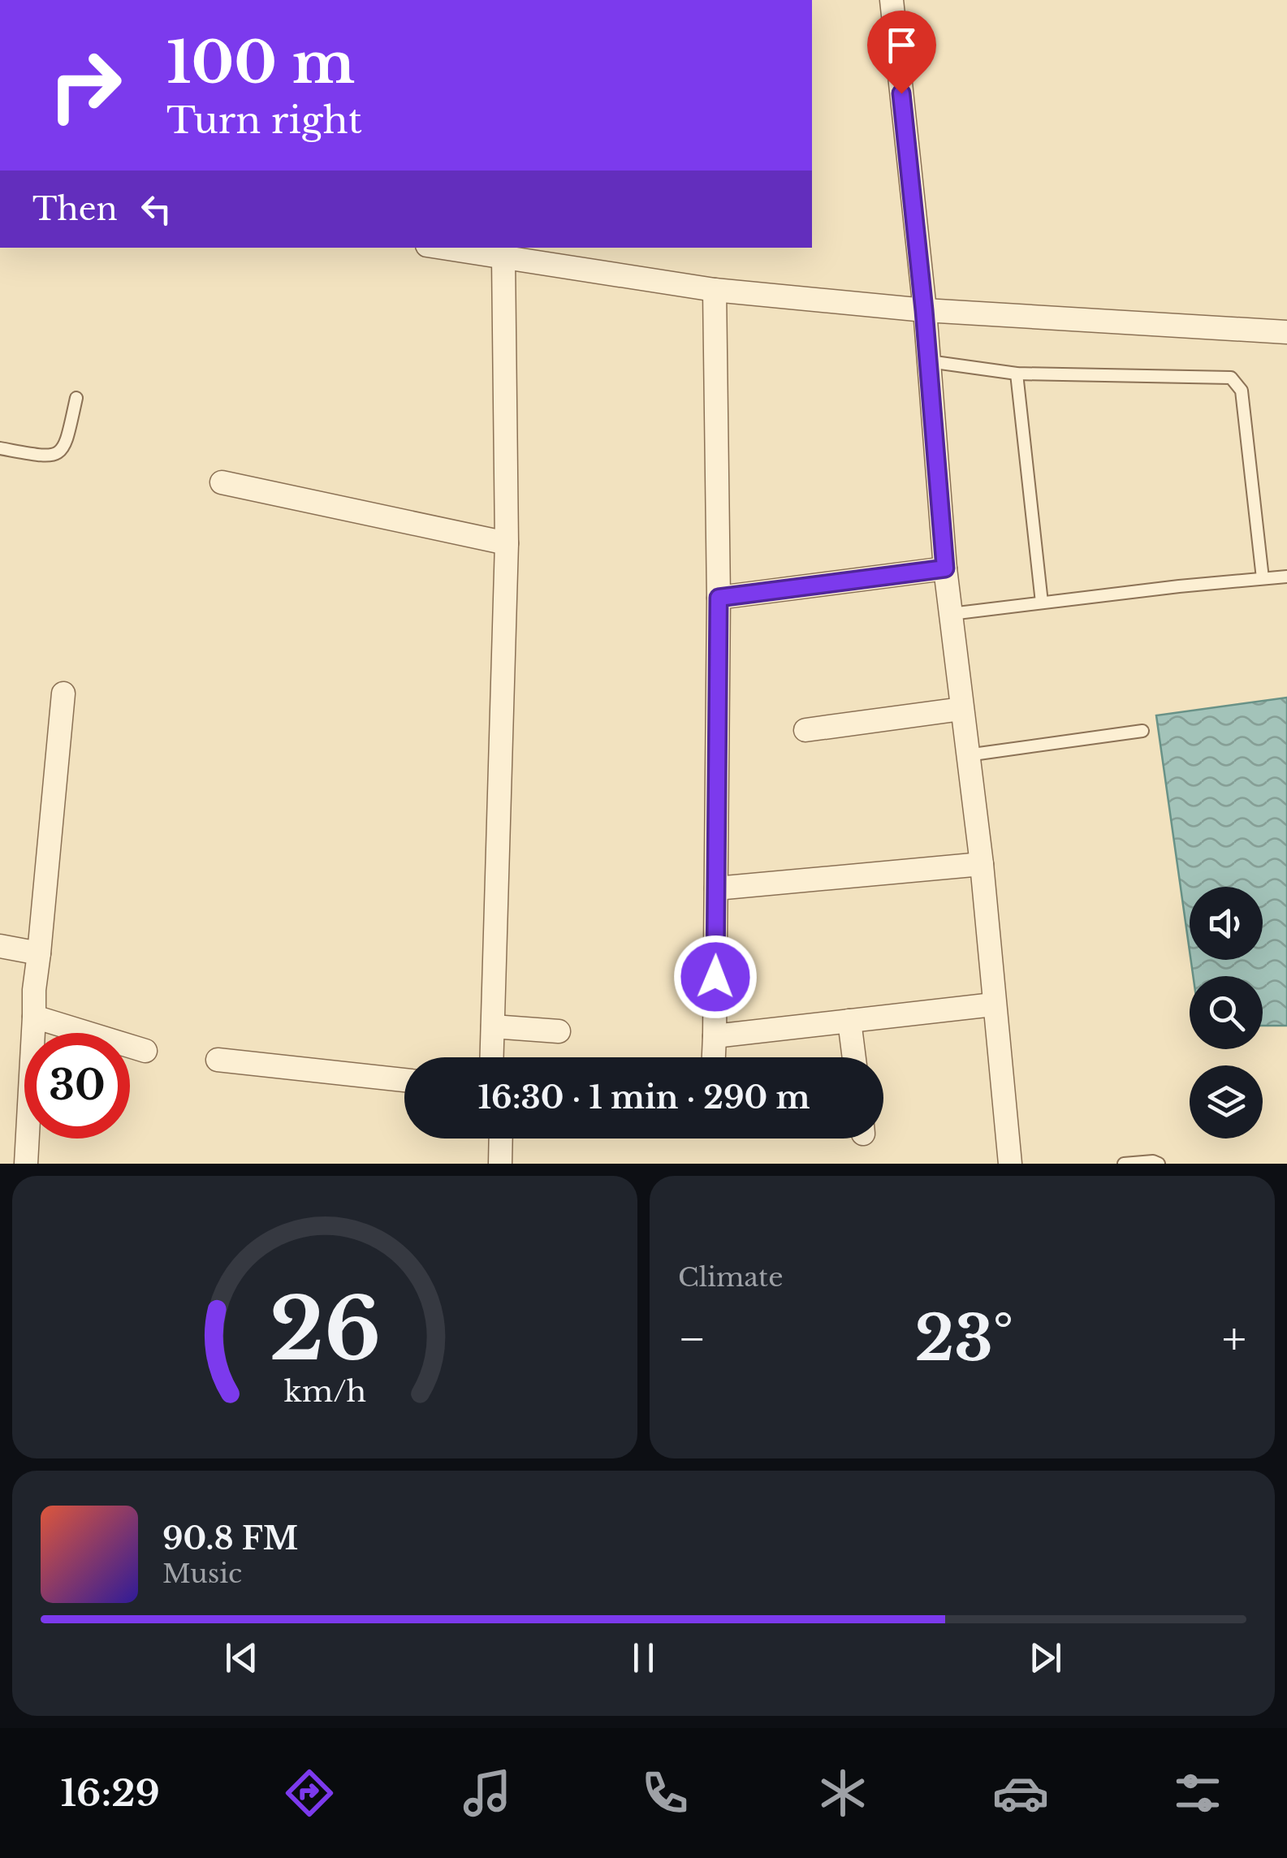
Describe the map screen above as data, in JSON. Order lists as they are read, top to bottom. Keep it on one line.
{"page":{"turn":["100 m","Turn right"],"then":"Then","limit":"30","trip":"16:30 · 1 min · 290 m","tile":"Climate","heat":["−","23°","+"],"song":["90.8 FM","Music"],"tabs":"16:29","gauge":["26","km/h"]}}
